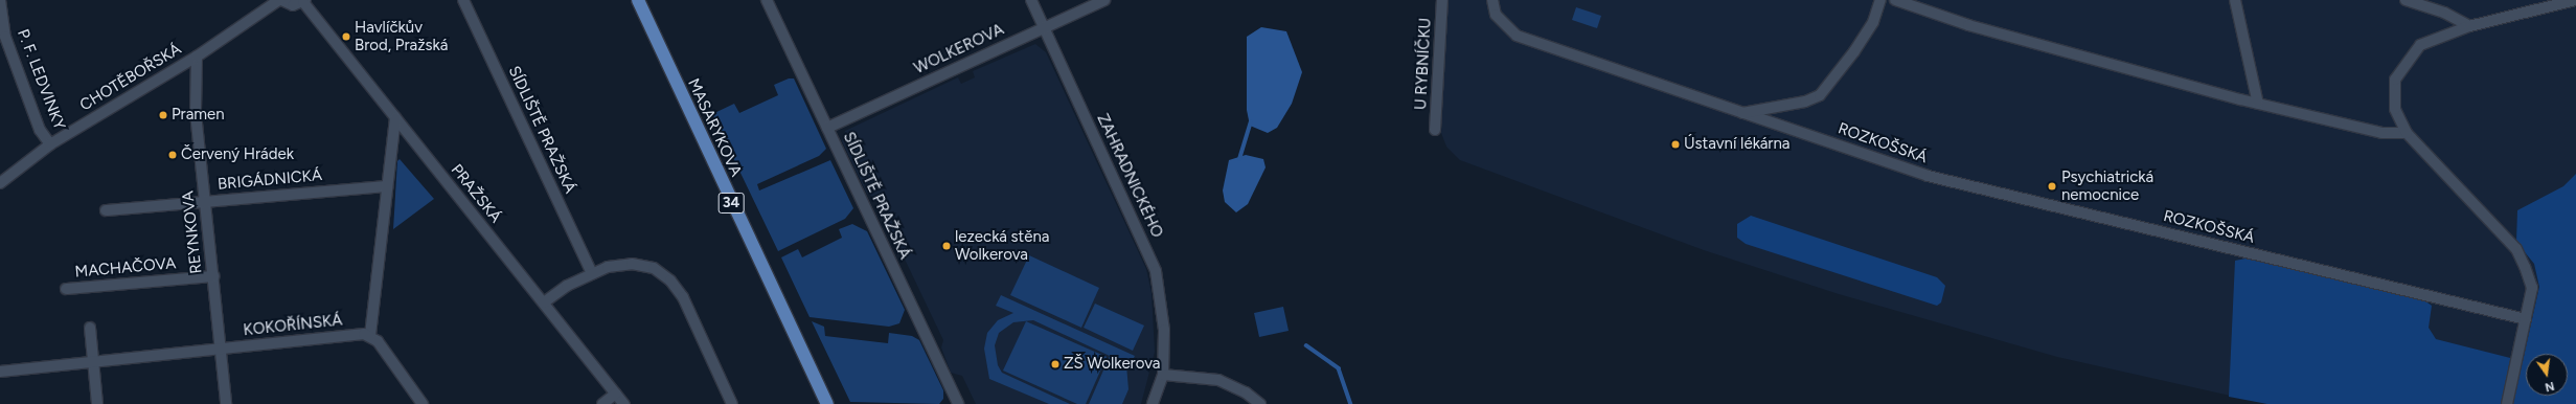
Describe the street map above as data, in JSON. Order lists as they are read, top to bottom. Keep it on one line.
{"streets":{"main road":["MASARYKOVA","34"],"street":["WOLKEROVA","U RYBNÍČKU","CHOTĚBOŘSKÁ","P. F. LEDVINKY","SÍDLIŠTĚ PRAŽSKÁ","ROZKOŠSKÁ","ZAHRADNICKÉHO","BRIGÁDNICKÁ","PRAŽSKÁ","REYNKOVA","MACHAČOVA","KOKOŘÍNSKÁ"]},"crossings":[["WOLKEROVA","SÍDLIŠTĚ PRAŽSKÁ"],["WOLKEROVA","ZAHRADNICKÉHO"],["CHOTĚBOŘSKÁ","P. F. LEDVINKY"],["CHOTĚBOŘSKÁ","REYNKOVA"],["BRIGÁDNICKÁ","REYNKOVA"],["REYNKOVA","MACHAČOVA"],["REYNKOVA","KOKOŘÍNSKÁ"]],"places":["Havlíčkův Brod, Pražská","Pramen","Ústavní lékárna","Červený Hrádek","Psychiatrická nemocnice","lezecká stěna Wolkerova","ZŠ Wolkerova"],"north":"bottom"}
